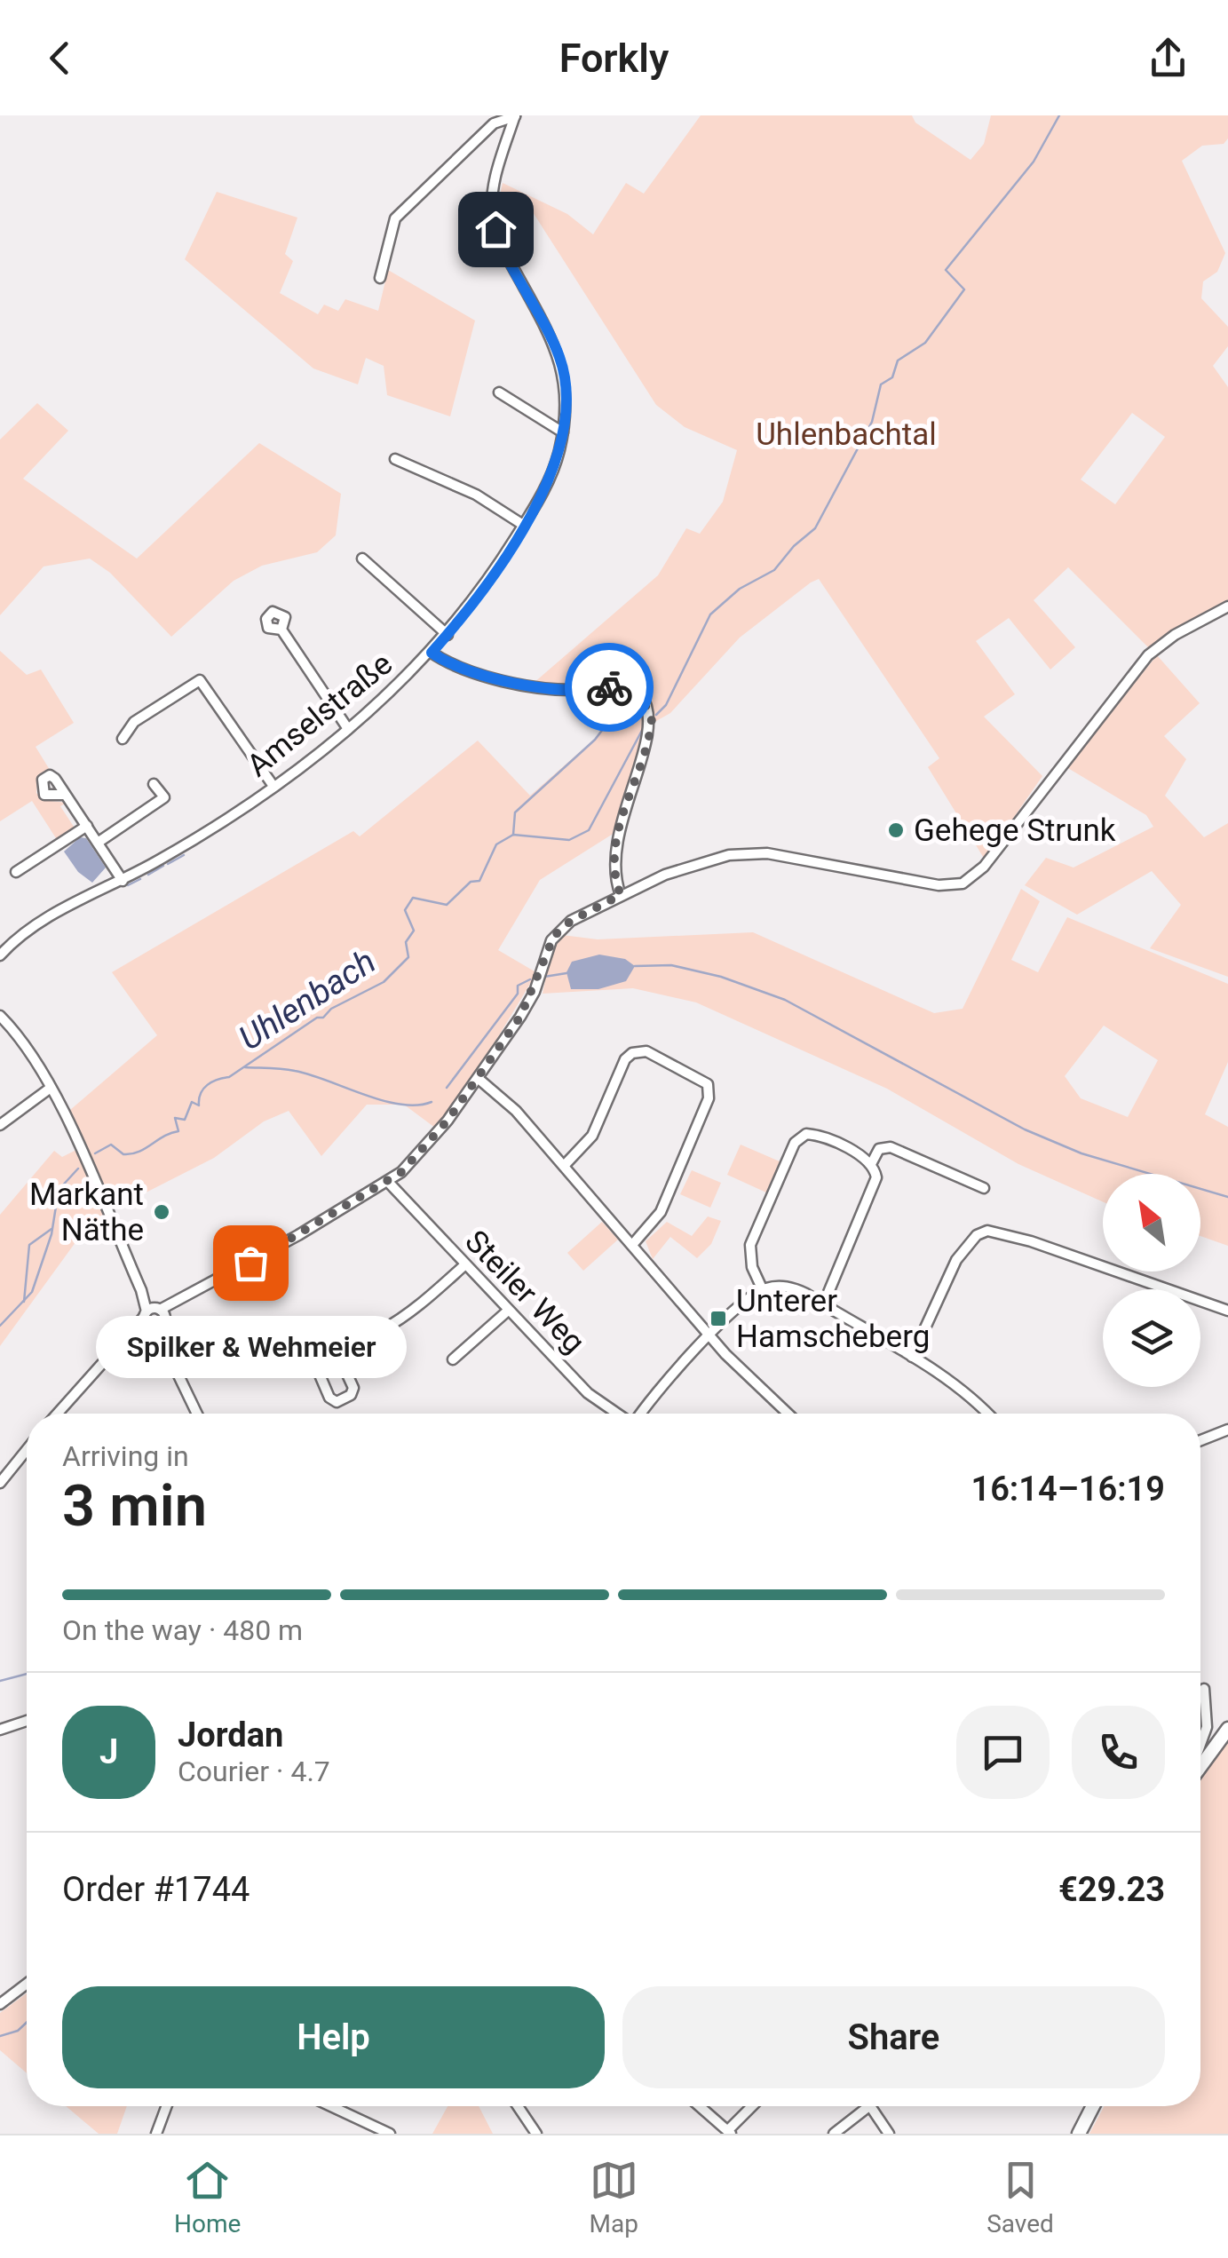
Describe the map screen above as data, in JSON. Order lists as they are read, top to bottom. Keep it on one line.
{"streets":{"street":["Amselstraße","Steiler Weg"]},"water":["Uhlenbach"],"parks":["Uhlenbachtal"],"places":{"other":["Gehege Strunk","Markant Näthe","Spilker & Wehmeier"],"transit":["Unterer Hamscheberg"]},"north":"top left","page":{"header":"Forkly","bubble":"Spilker & Wehmeier","heading":["3 min","Arriving in","16:14–16:19"],"panel":["Jordan","Courier · 4.7","Order #1744","€29.23"],"bar":"On the way · 480 m","round":"J","buttons":["Help","Share"],"tabs":["Home","Map","Saved"]}}
